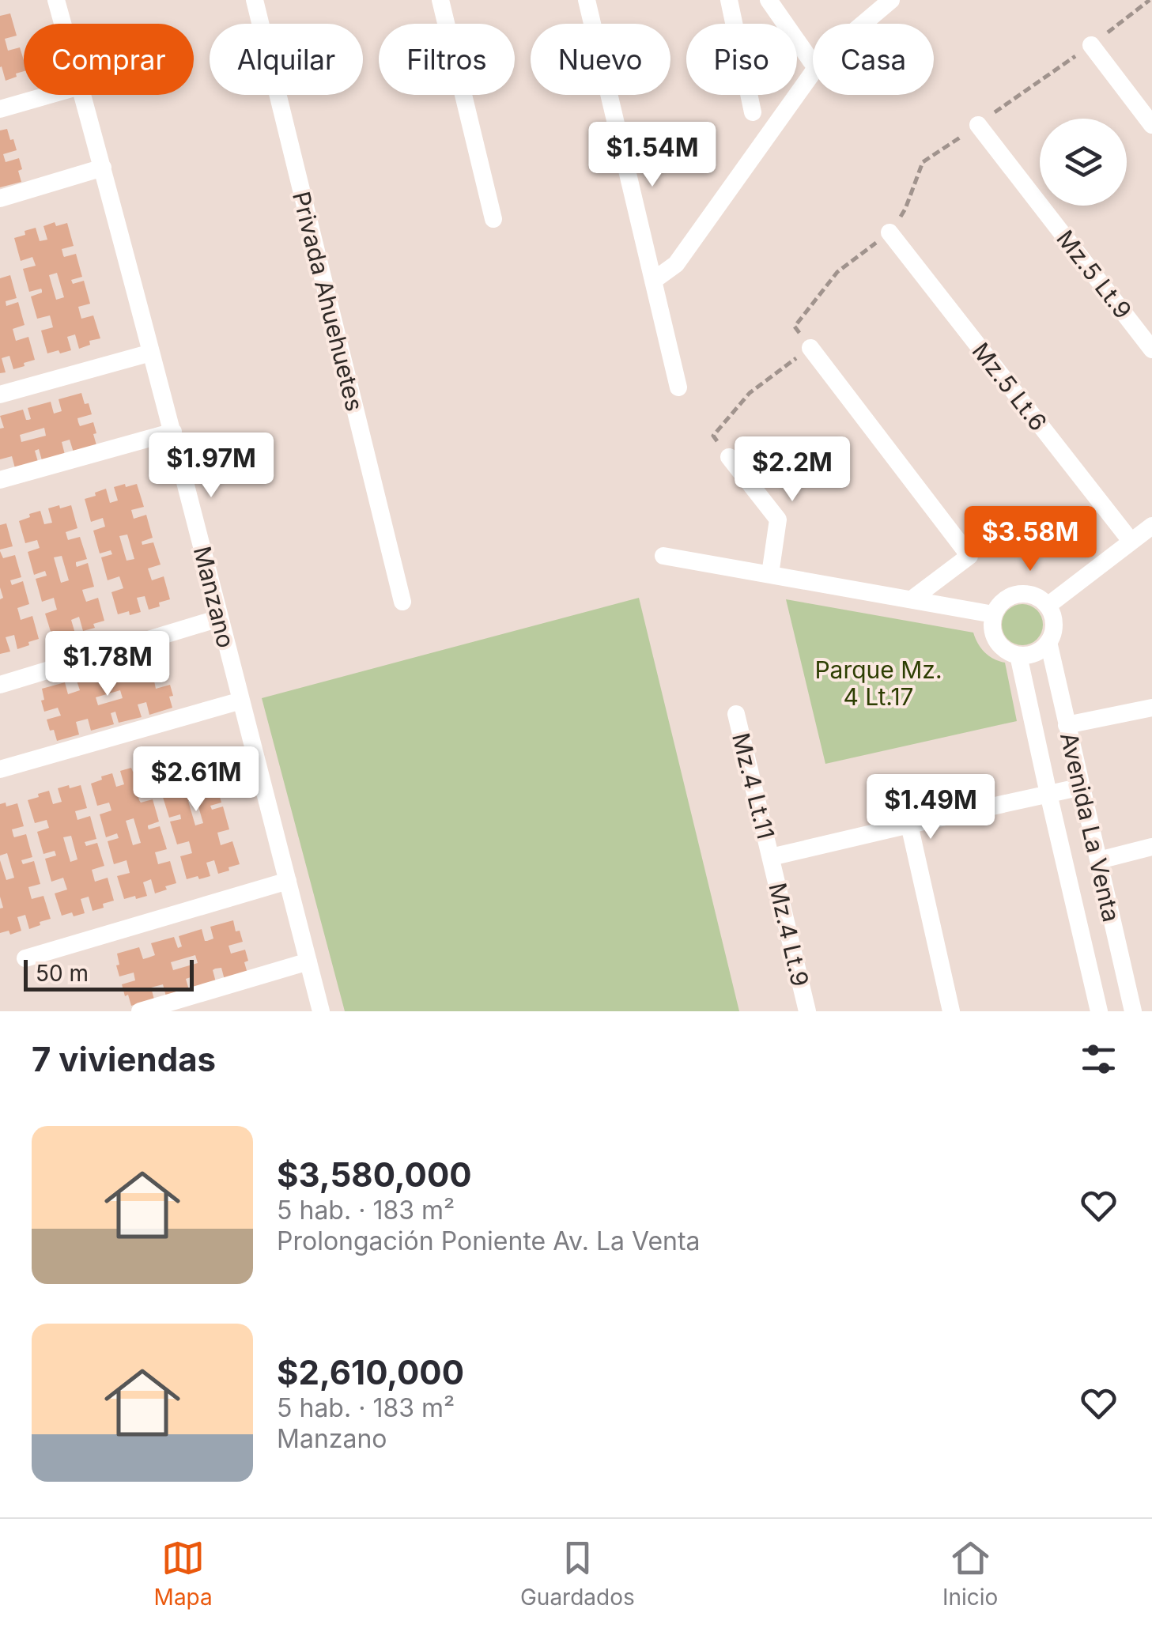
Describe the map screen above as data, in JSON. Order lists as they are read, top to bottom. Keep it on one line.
{"streets":{"street":["Mz.5 Lt.9","Privada Ahuehuetes","Mz.5 Lt.6","Manzano","Mz.4 Lt.11","Avenida La Venta","Mz.4 Lt.9"]},"crossings":[["Mz.4 Lt.11","Mz.4 Lt.9"]],"parks":["Parque Mz. 4 Lt.17"],"scale_bar":"50 m","page":{"chip":["Comprar","Alquilar","Filtros","Nuevo","Piso","Casa"],"price":["$1.54M","$1.97M","$2.2M","$3.58M","$1.78M","$2.61M","$1.49M"],"scale":"50 m","heading":"7 viviendas","list":[{"name":"$3,580,000","note":"5 hab. · 183 m² · Prolongación Poniente Av. La Venta"},{"name":"$2,610,000","note":"5 hab. · 183 m² · Manzano"}],"tabs":["Mapa","Guardados","Inicio"]}}
